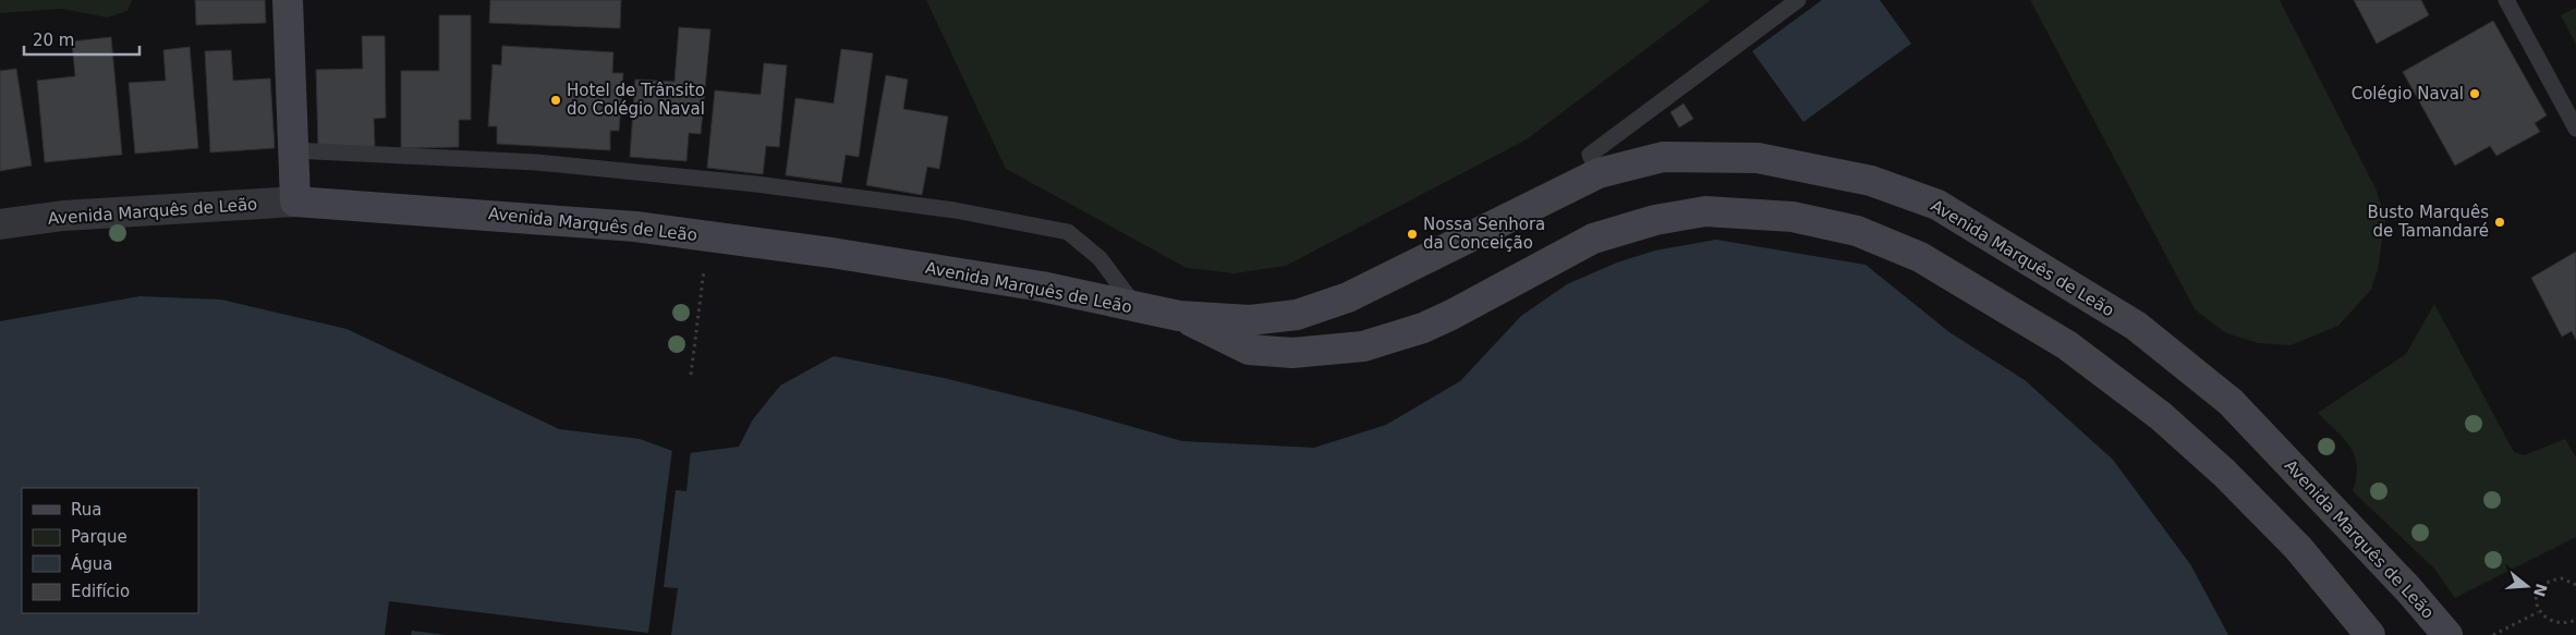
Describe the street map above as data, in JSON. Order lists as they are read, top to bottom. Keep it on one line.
{"streets":{"main road":["Avenida Marquês de Leão"]},"places":["Colégio Naval","Hotel de Trânsito do Colégio Naval","Busto Marquês de Tamandaré","Nossa Senhora da Conceição"],"legend":["Rua","Parque","Água","Edifício"],"scale_bar":"20 m","north":"right"}
